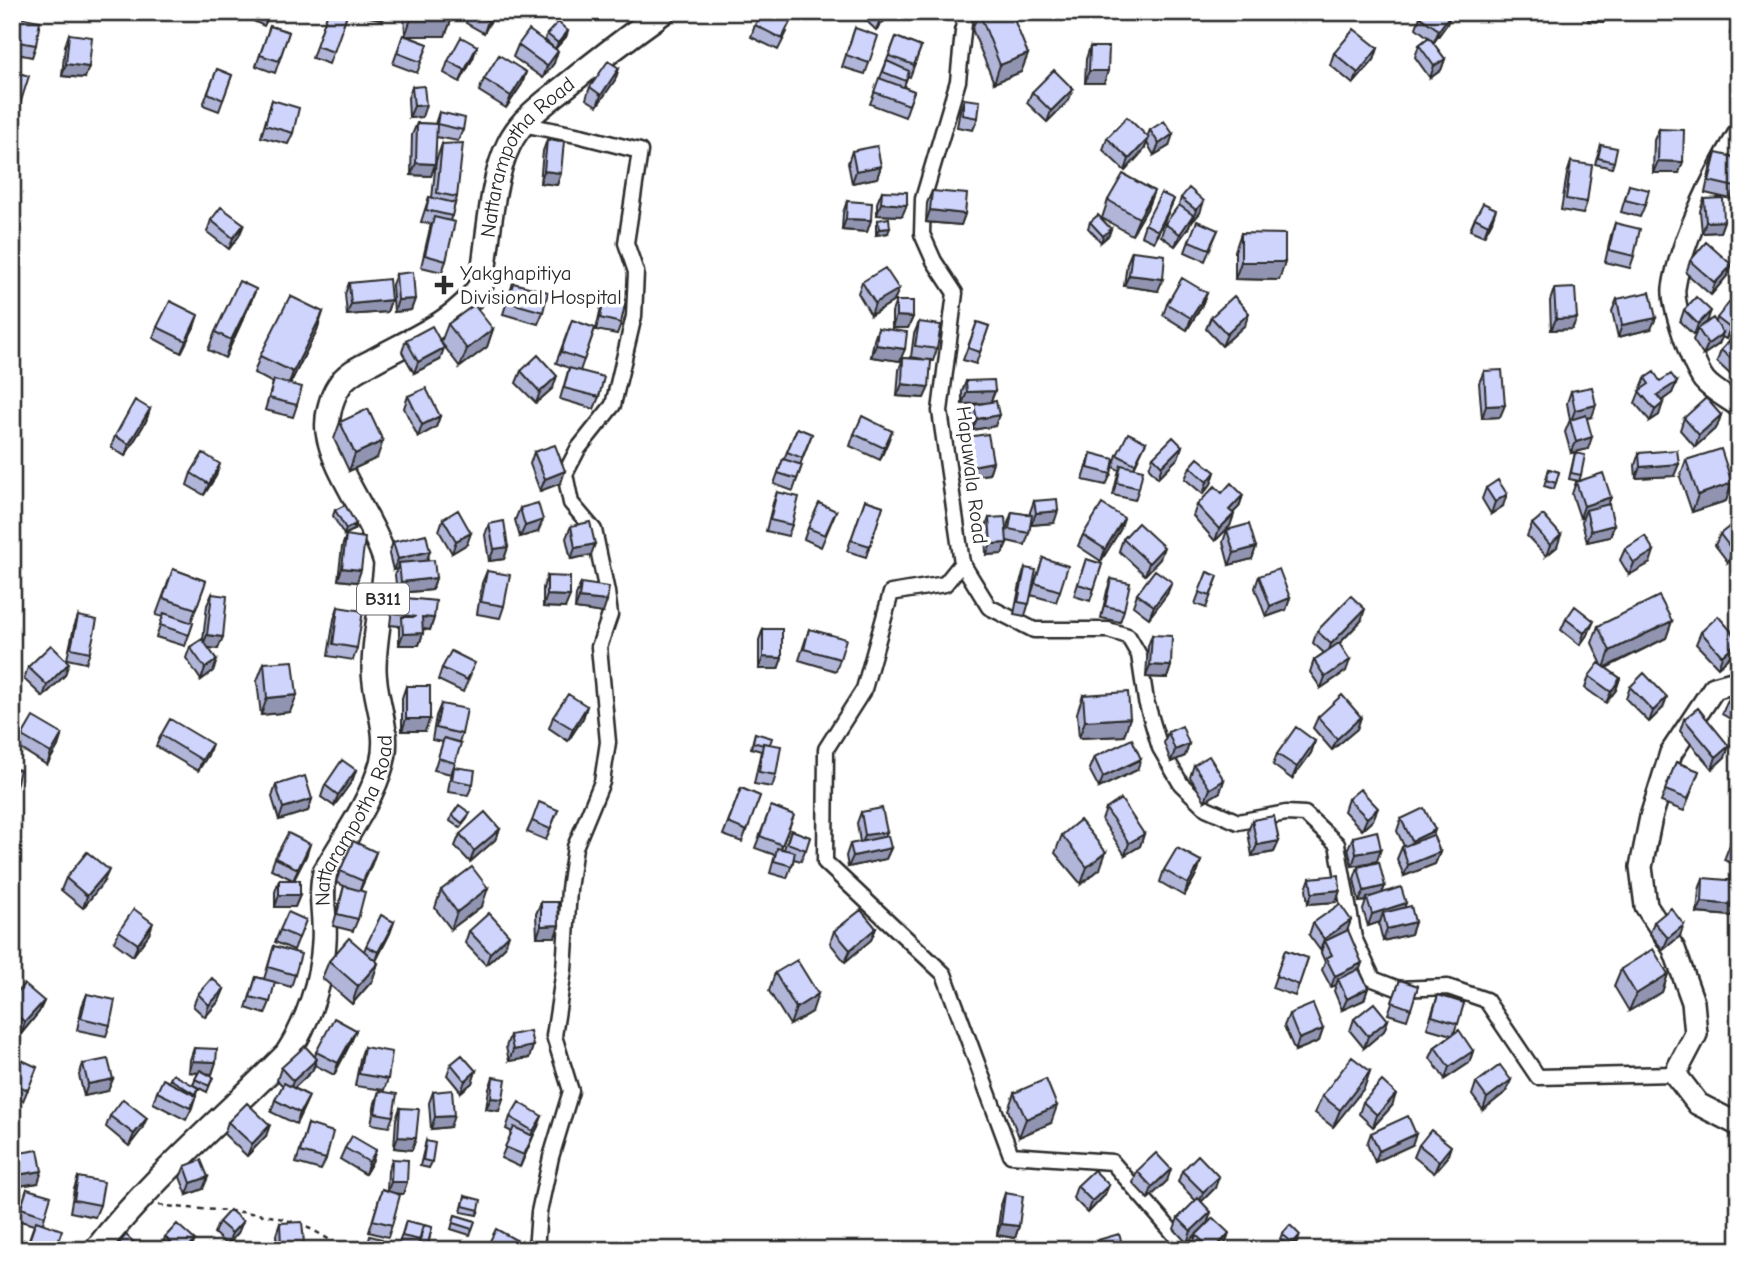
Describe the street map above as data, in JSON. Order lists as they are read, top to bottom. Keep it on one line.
{"streets":{"main road":["Nattarampotha Road","B311"],"street":["Hapuwala Road"]},"places":{"health":["Yakghapitiya Divisional Hospital"]}}
